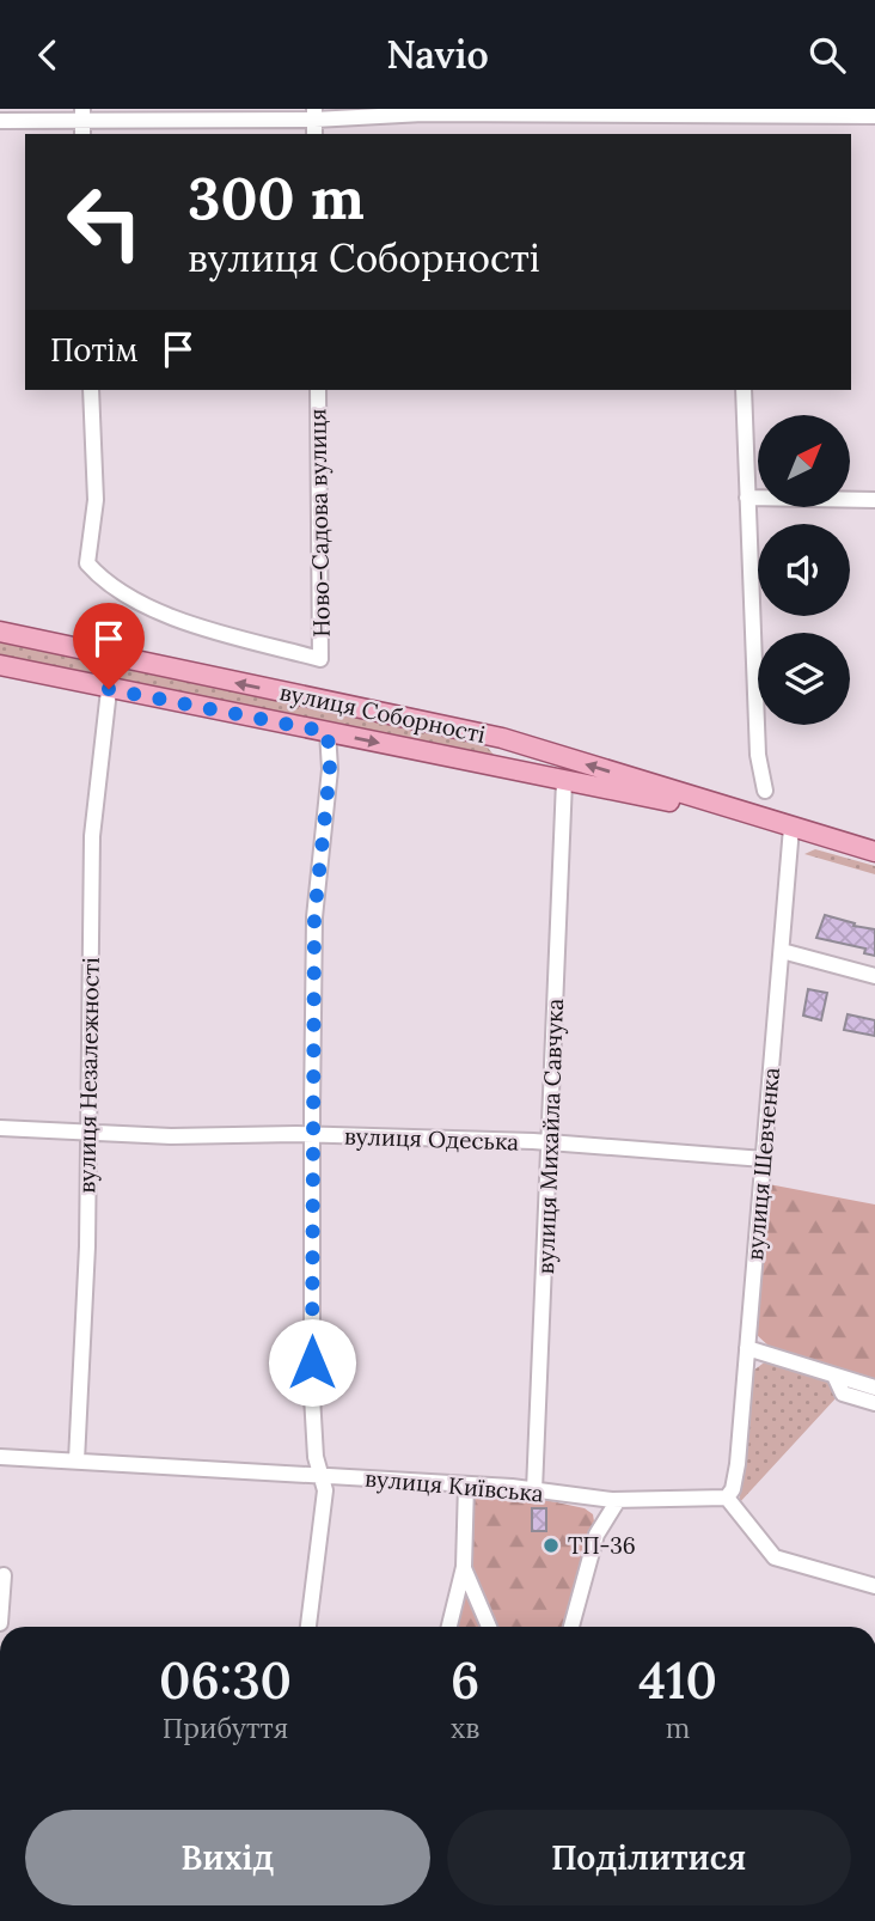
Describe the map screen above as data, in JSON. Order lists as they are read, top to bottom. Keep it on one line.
{"streets":{"main road":["вулиця Соборності"],"street":["Ново-Садова вулиця","вулиця Незалежності","вулиця Михайла Савчука","вулиця Одеська","вулиця Шевченка","вулиця Київська"]},"crossings":[["вулиця Соборності","вулиця Незалежності"],["вулиця Соборності","вулиця Михайла Савчука"],["вулиця Соборності","вулиця Шевченка"],["вулиця Незалежності","вулиця Одеська"],["вулиця Незалежності","вулиця Київська"],["вулиця Михайла Савчука","вулиця Одеська"],["вулиця Михайла Савчука","вулиця Київська"],["вулиця Одеська","вулиця Шевченка"],["вулиця Шевченка","вулиця Київська"]],"places":["ТП-36"],"north":"top right","page":{"header":"Navio","turn":["300 m","вулиця Соборності"],"then":"Потім","eta":["06:30","Прибуття","6","хв","410","m"],"buttons":["Вихід","Поділитися"]}}
